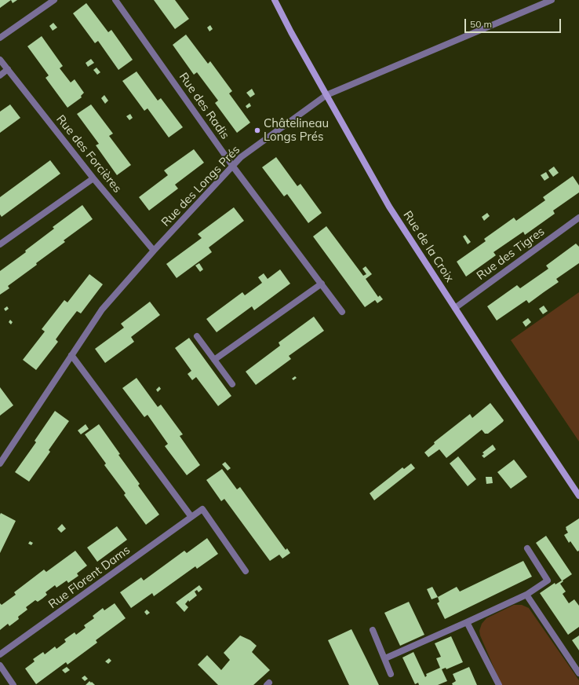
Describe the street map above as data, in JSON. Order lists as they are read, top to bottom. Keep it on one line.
{"streets":{"street":["Rue des Radis","Rue des Forcières","Rue des Longs Prés","Rue de la Croix","Rue des Tigres","Rue Florent Dams"]},"crossings":[["Rue des Radis","Rue des Longs Prés"],["Rue des Forcières","Rue des Longs Prés"],["Rue des Longs Prés","Rue de la Croix"],["Rue de la Croix","Rue des Tigres"]],"places":["Châtelineau Longs Prés"],"scale_bar":"50 m"}
